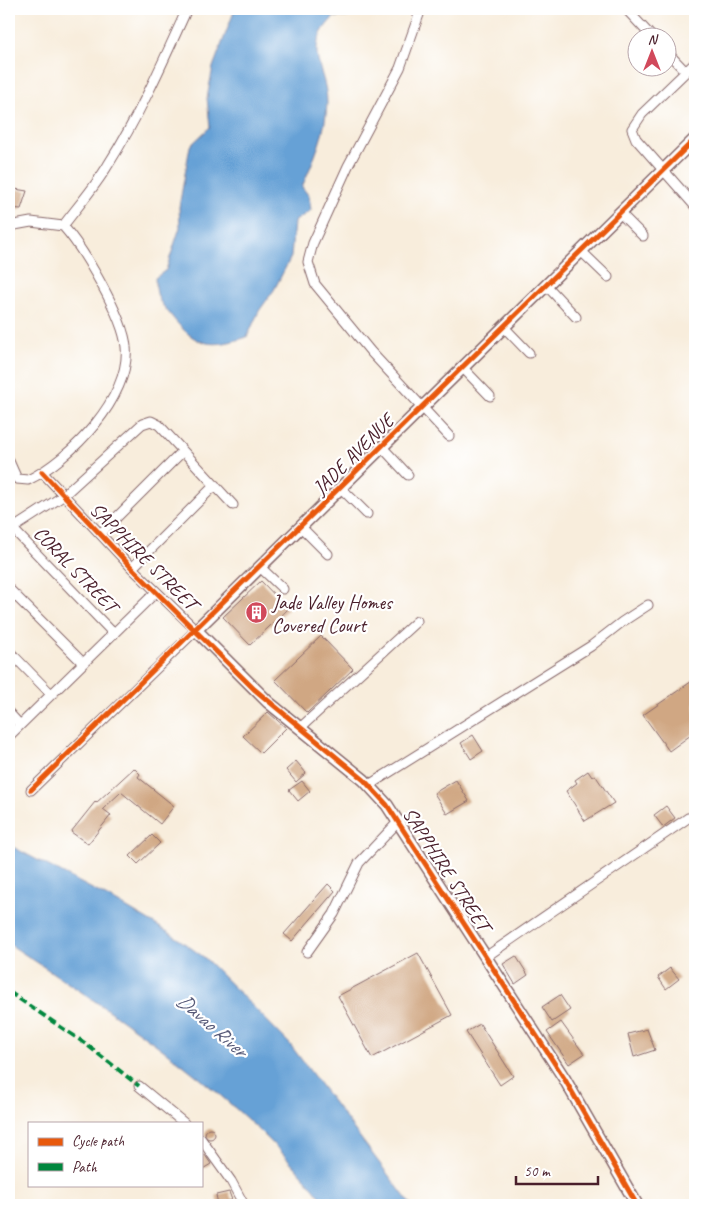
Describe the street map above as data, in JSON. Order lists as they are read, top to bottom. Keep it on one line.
{"streets":{"street":["JADE AVENUE","SAPPHIRE STREET","CORAL STREET"]},"crossings":[["JADE AVENUE","SAPPHIRE STREET"]],"water":["Davao River"],"places":{"building":["Jade Valley Homes Covered Court"]},"legend":["Cycle path","Path"],"scale_bar":"50 m","north":"top"}
